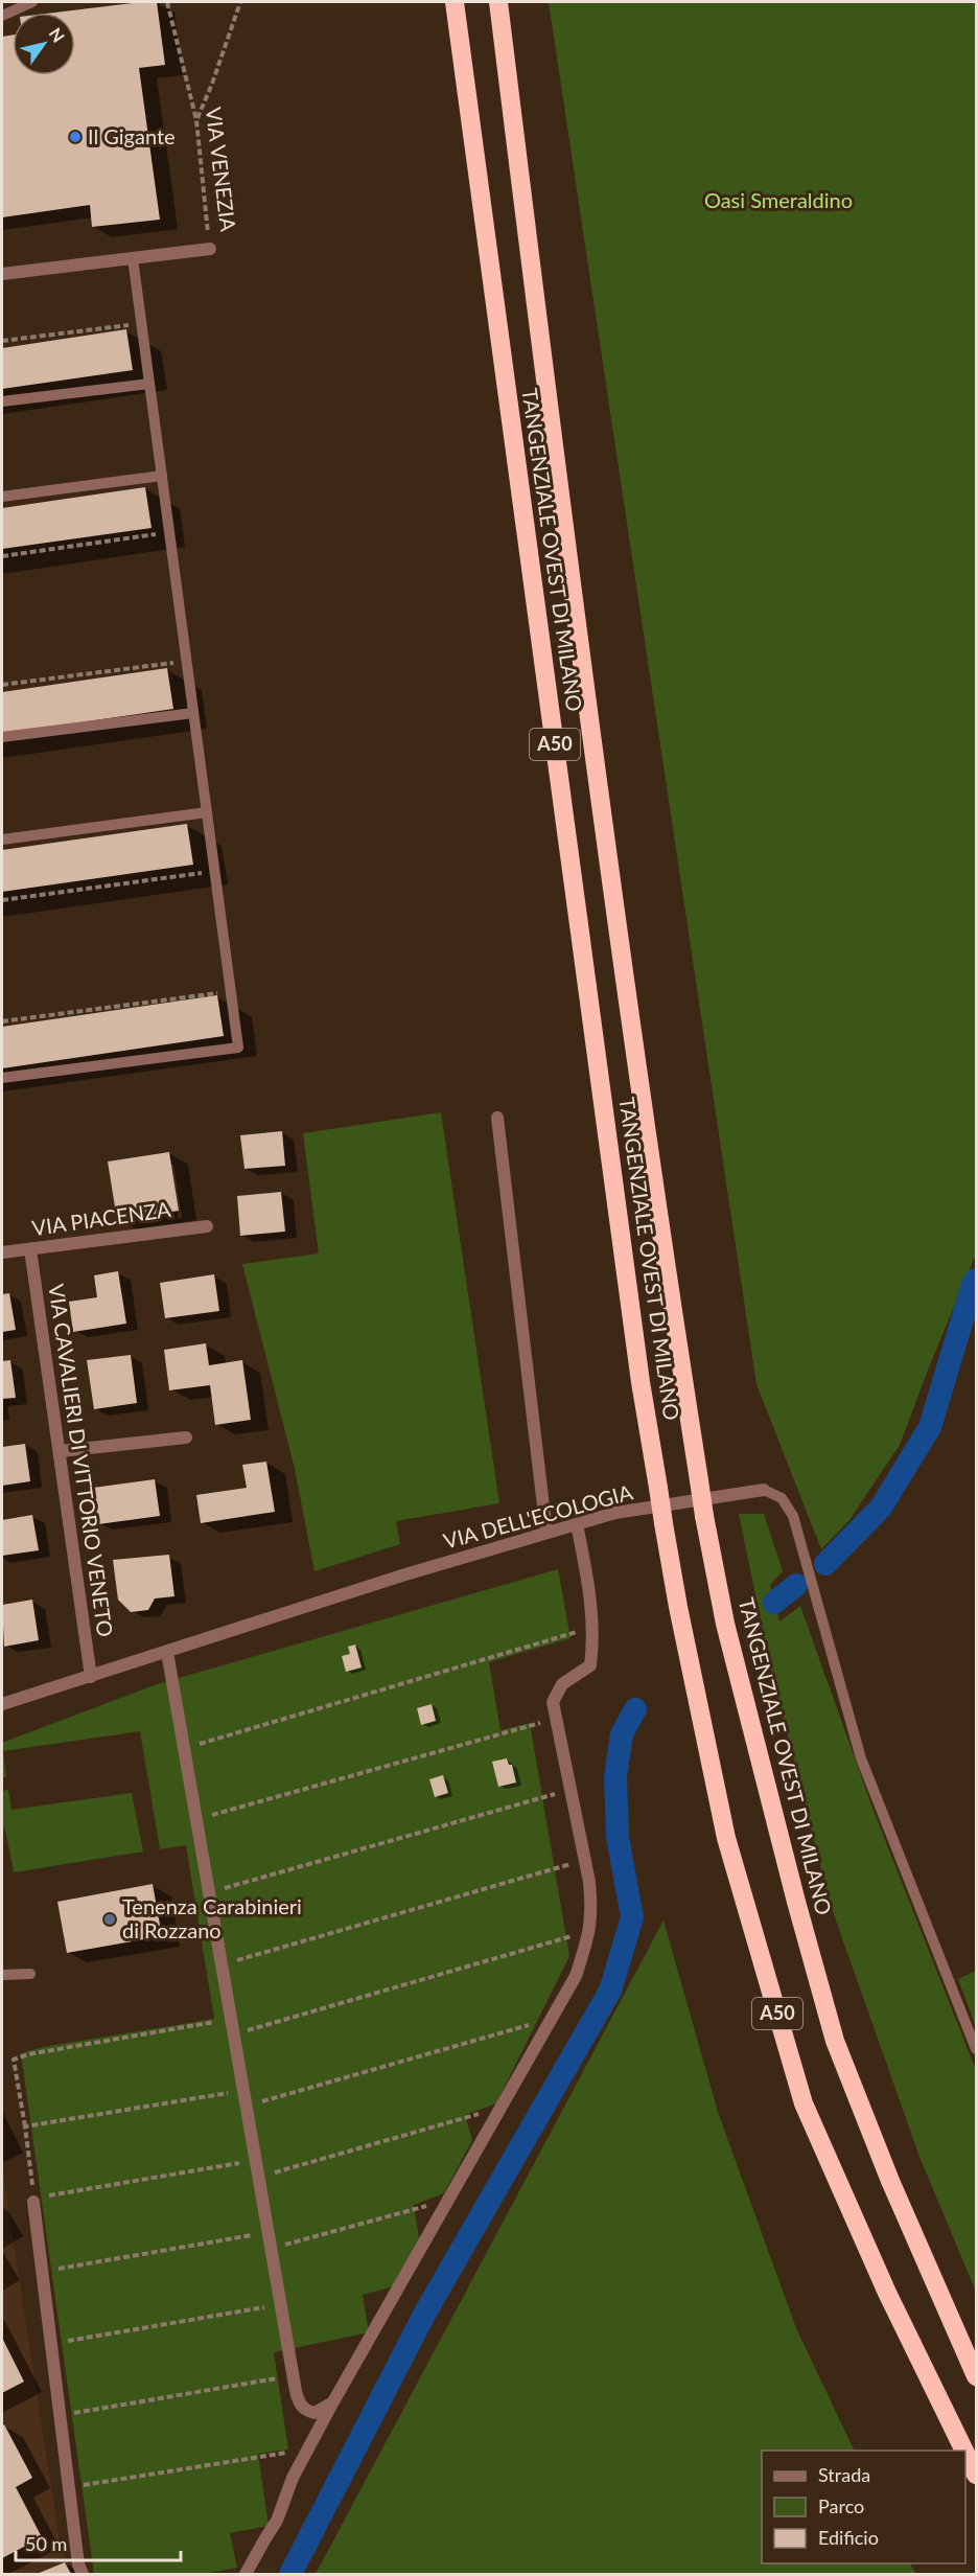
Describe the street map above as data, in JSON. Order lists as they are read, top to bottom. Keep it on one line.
{"streets":{"highway":["TANGENZIALE OVEST DI MILANO","A50"],"street":["VIA VENEZIA","VIA PIACENZA","VIA CAVALIERI DI VITTORIO VENETO","VIA DELL'ECOLOGIA"]},"crossings":[["VIA PIACENZA","VIA CAVALIERI DI VITTORIO VENETO"],["VIA CAVALIERI DI VITTORIO VENETO","VIA DELL'ECOLOGIA"]],"parks":["Oasi Smeraldino"],"places":["Il Gigante","Tenenza Carabinieri di Rozzano"],"legend":["Strada","Parco","Edificio"],"scale_bar":"50 m","north":"top right"}
